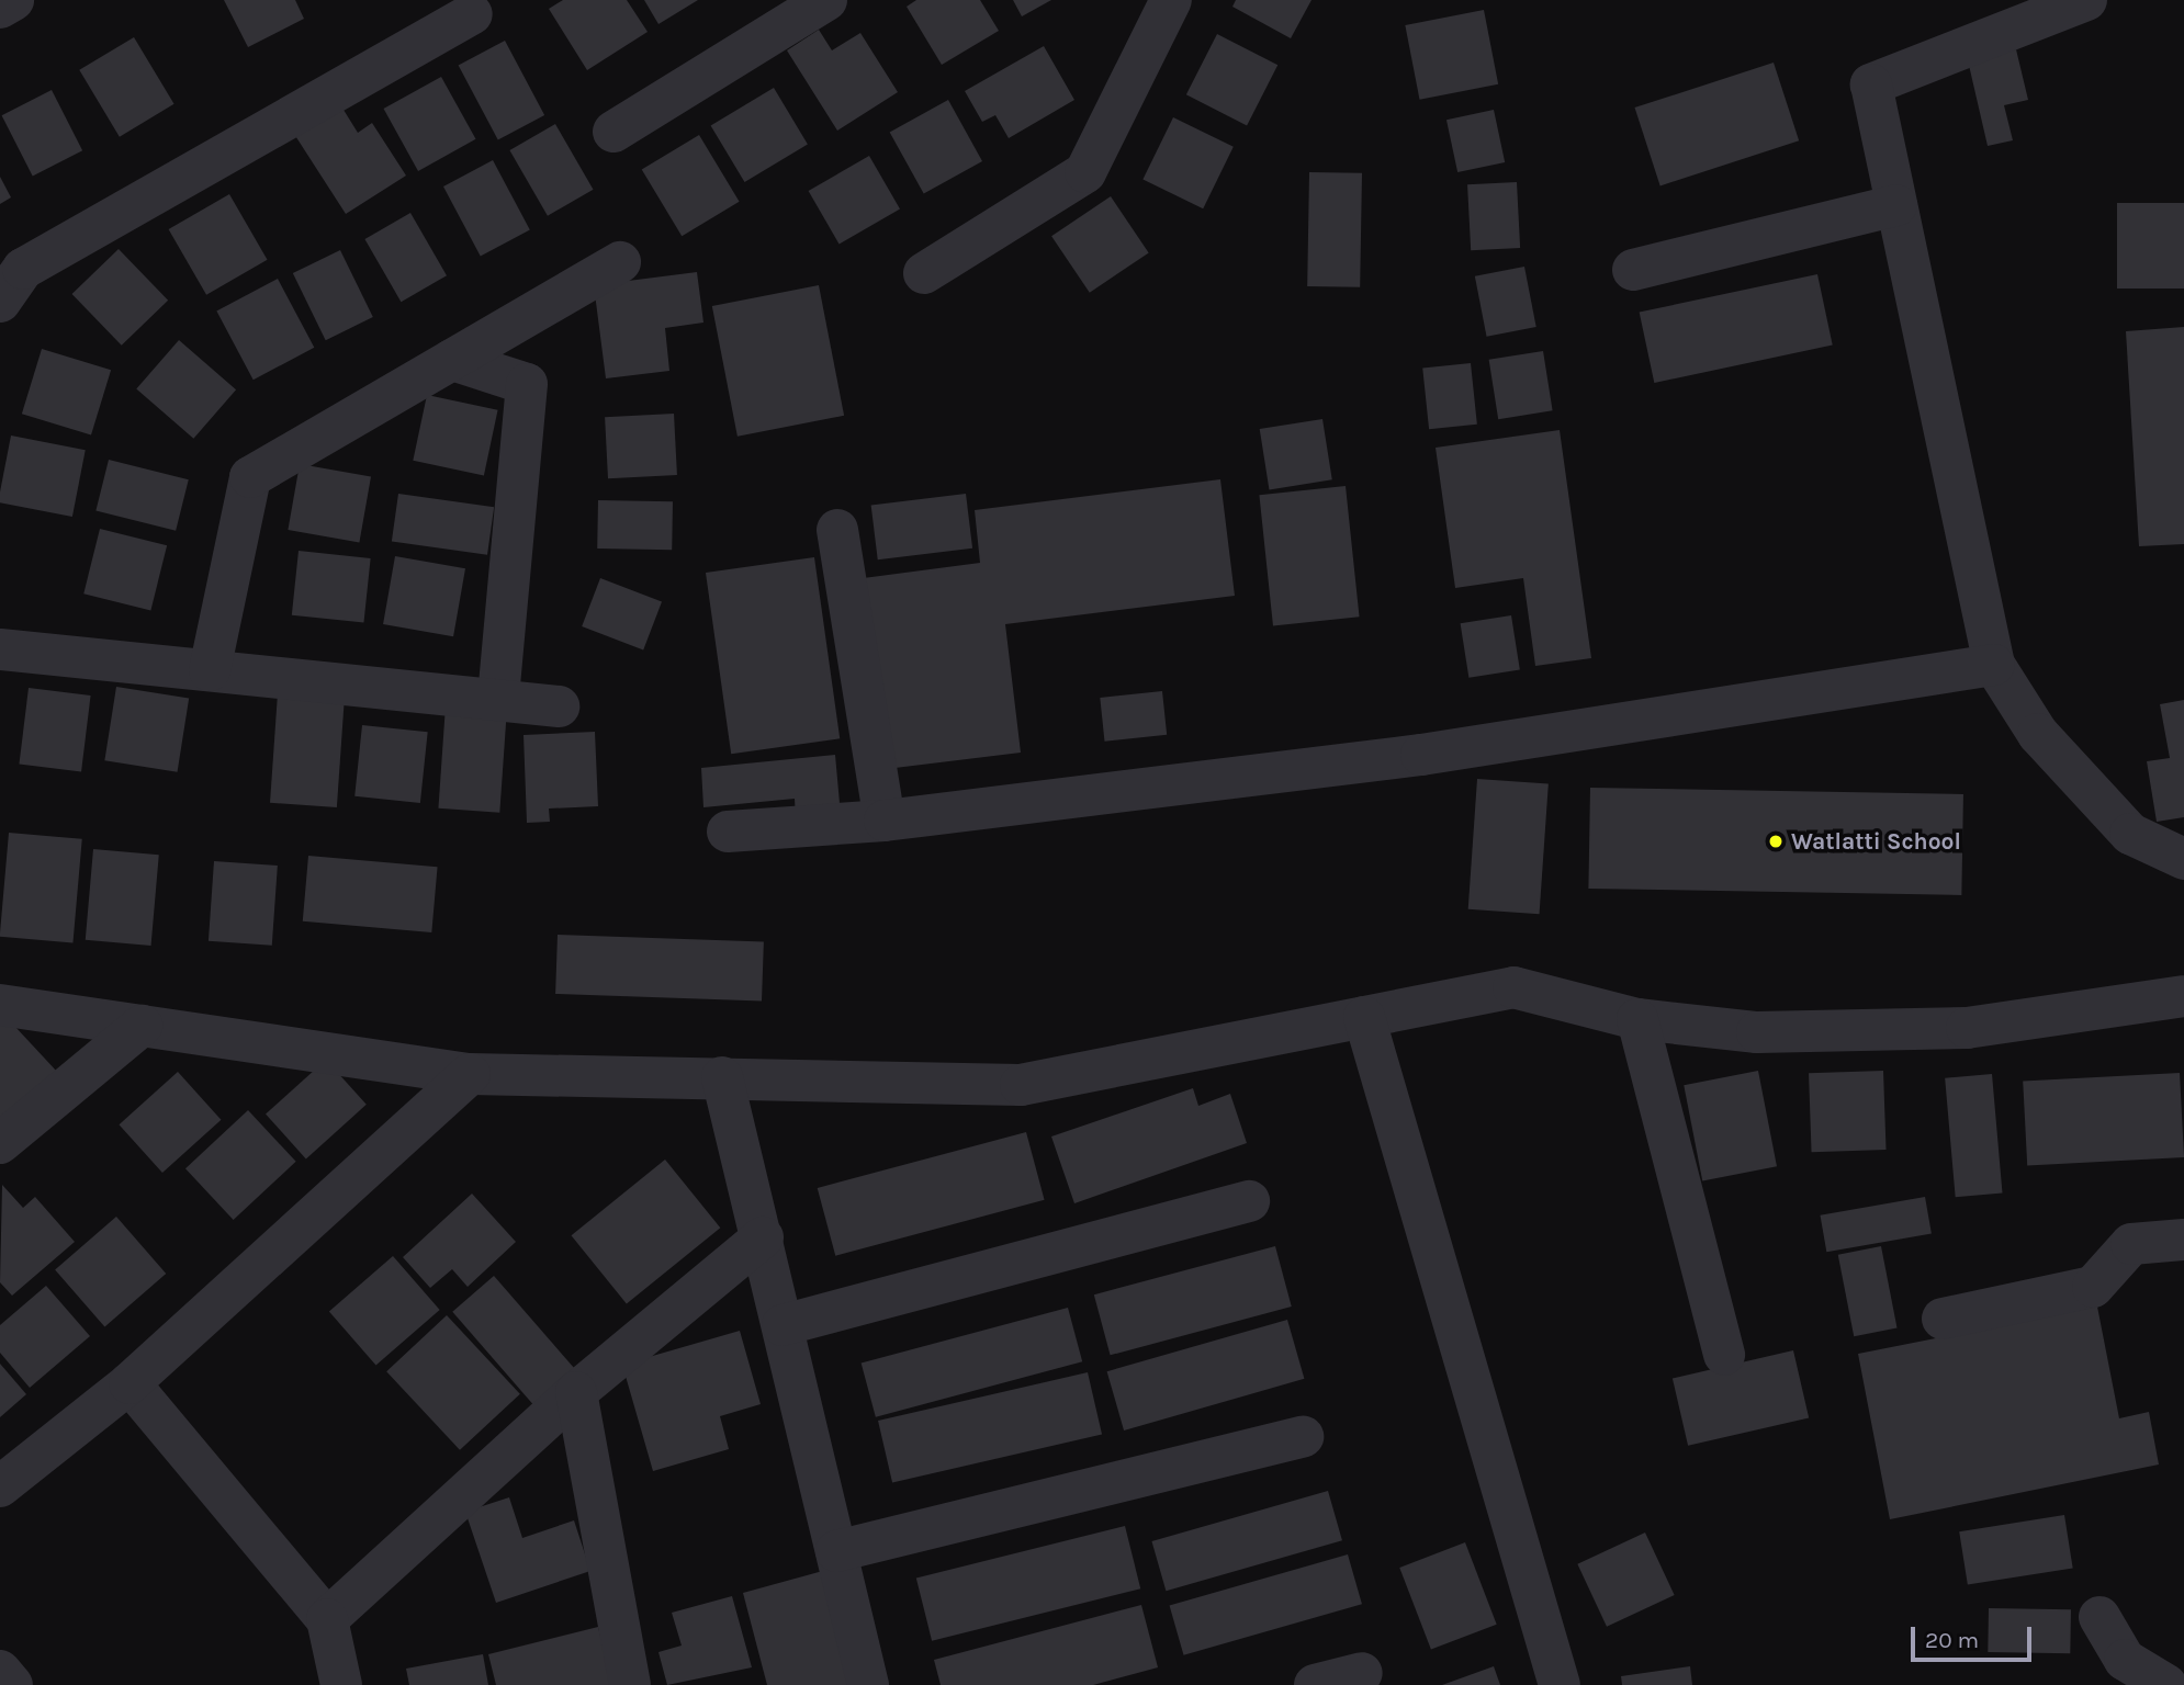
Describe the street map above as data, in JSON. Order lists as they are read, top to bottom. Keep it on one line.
{"places":["Watlatti School"],"scale_bar":"20 m"}
